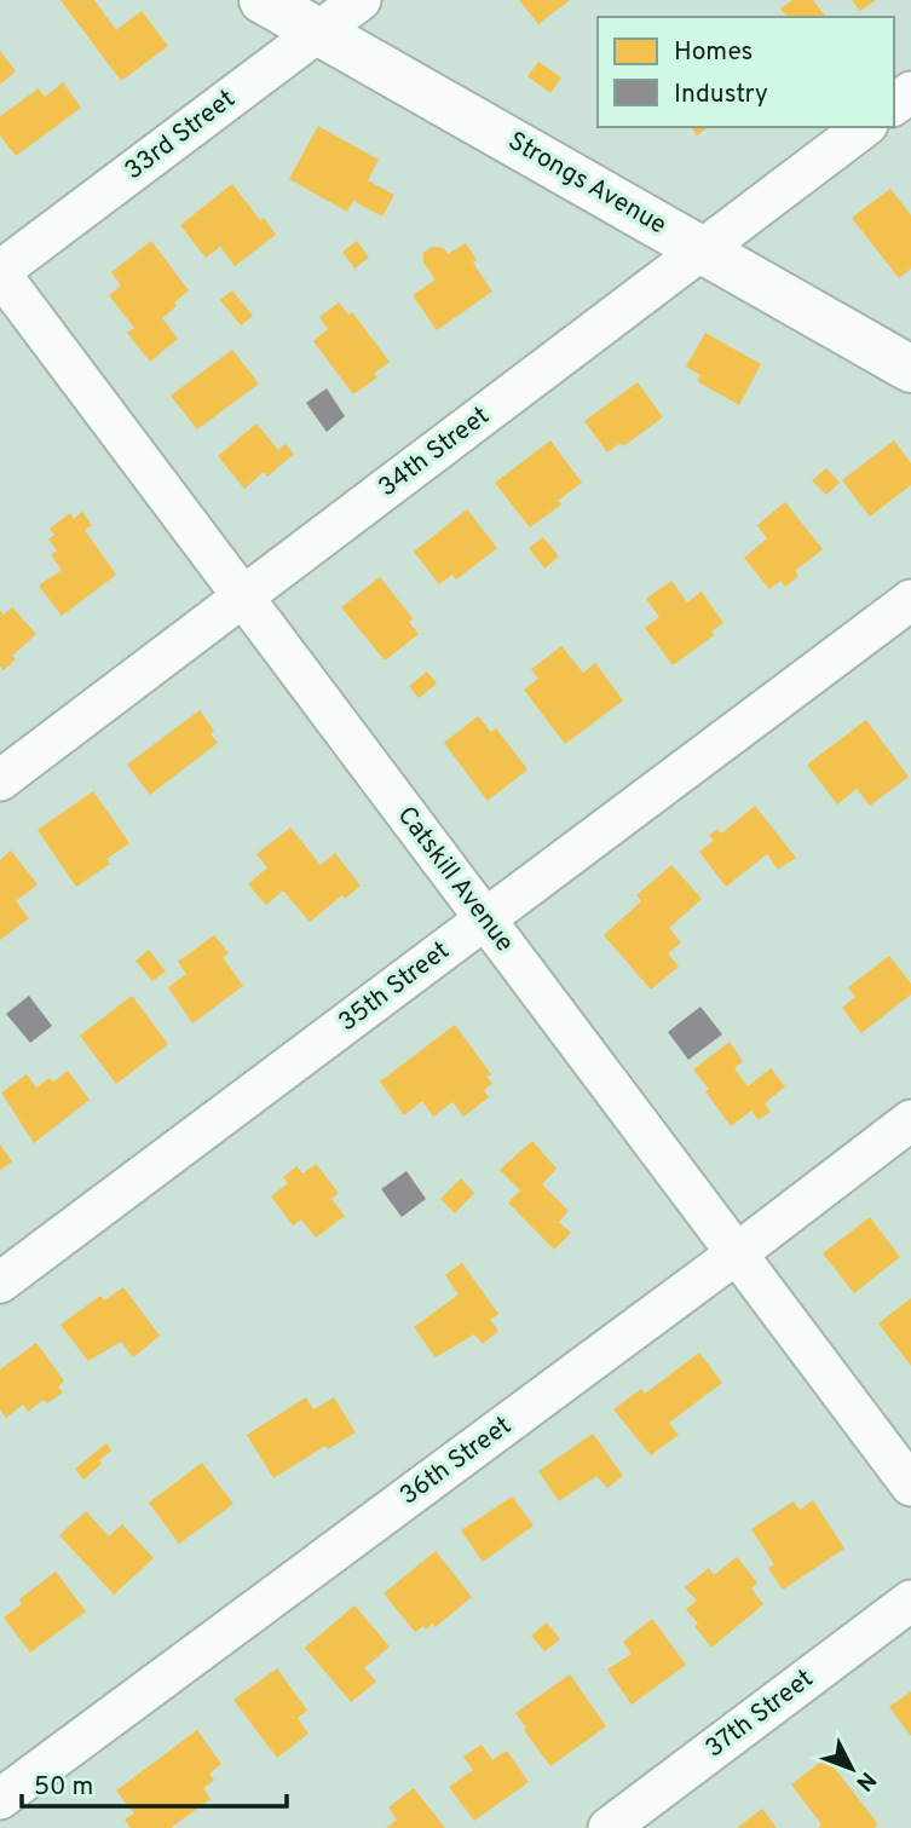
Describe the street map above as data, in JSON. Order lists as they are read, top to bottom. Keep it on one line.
{"streets":{"street":["33rd Street","Strongs Avenue","34th Street","Catskill Avenue","35th Street","36th Street","37th Street"]},"crossings":[["33rd Street","Strongs Avenue"],["33rd Street","Catskill Avenue"],["Strongs Avenue","34th Street"],["34th Street","Catskill Avenue"],["Catskill Avenue","35th Street"],["Catskill Avenue","36th Street"]],"legend":["Homes","Industry"],"scale_bar":"50 m","north":"bottom right"}
